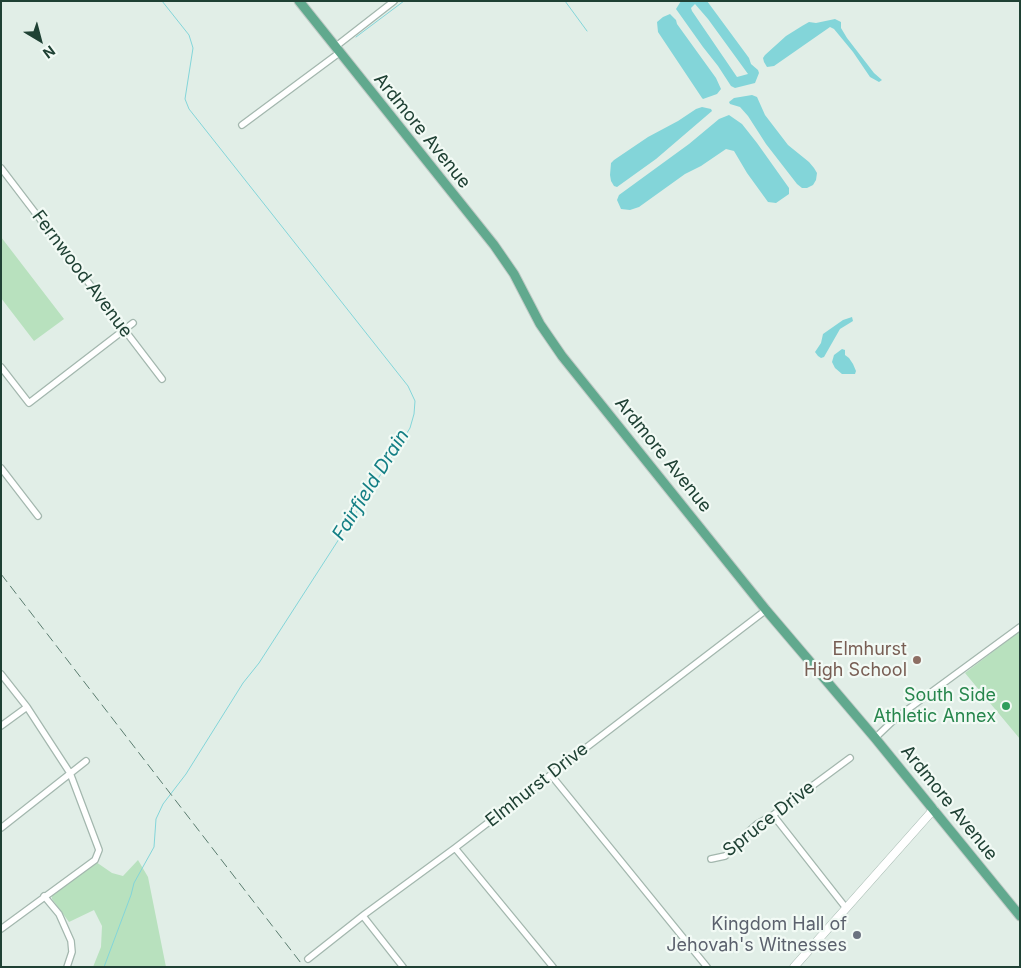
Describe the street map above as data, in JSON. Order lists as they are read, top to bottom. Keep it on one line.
{"streets":{"main road":["Ardmore Avenue"],"street":["Fernwood Avenue","Elmhurst Drive","Spruce Drive"]},"crossings":[["Ardmore Avenue","Elmhurst Drive"]],"water":["Fairfield Drain"],"places":["Elmhurst High School","South Side Athletic Annex","Kingdom Hall of Jehovah's Witnesses"],"north":"bottom right"}
